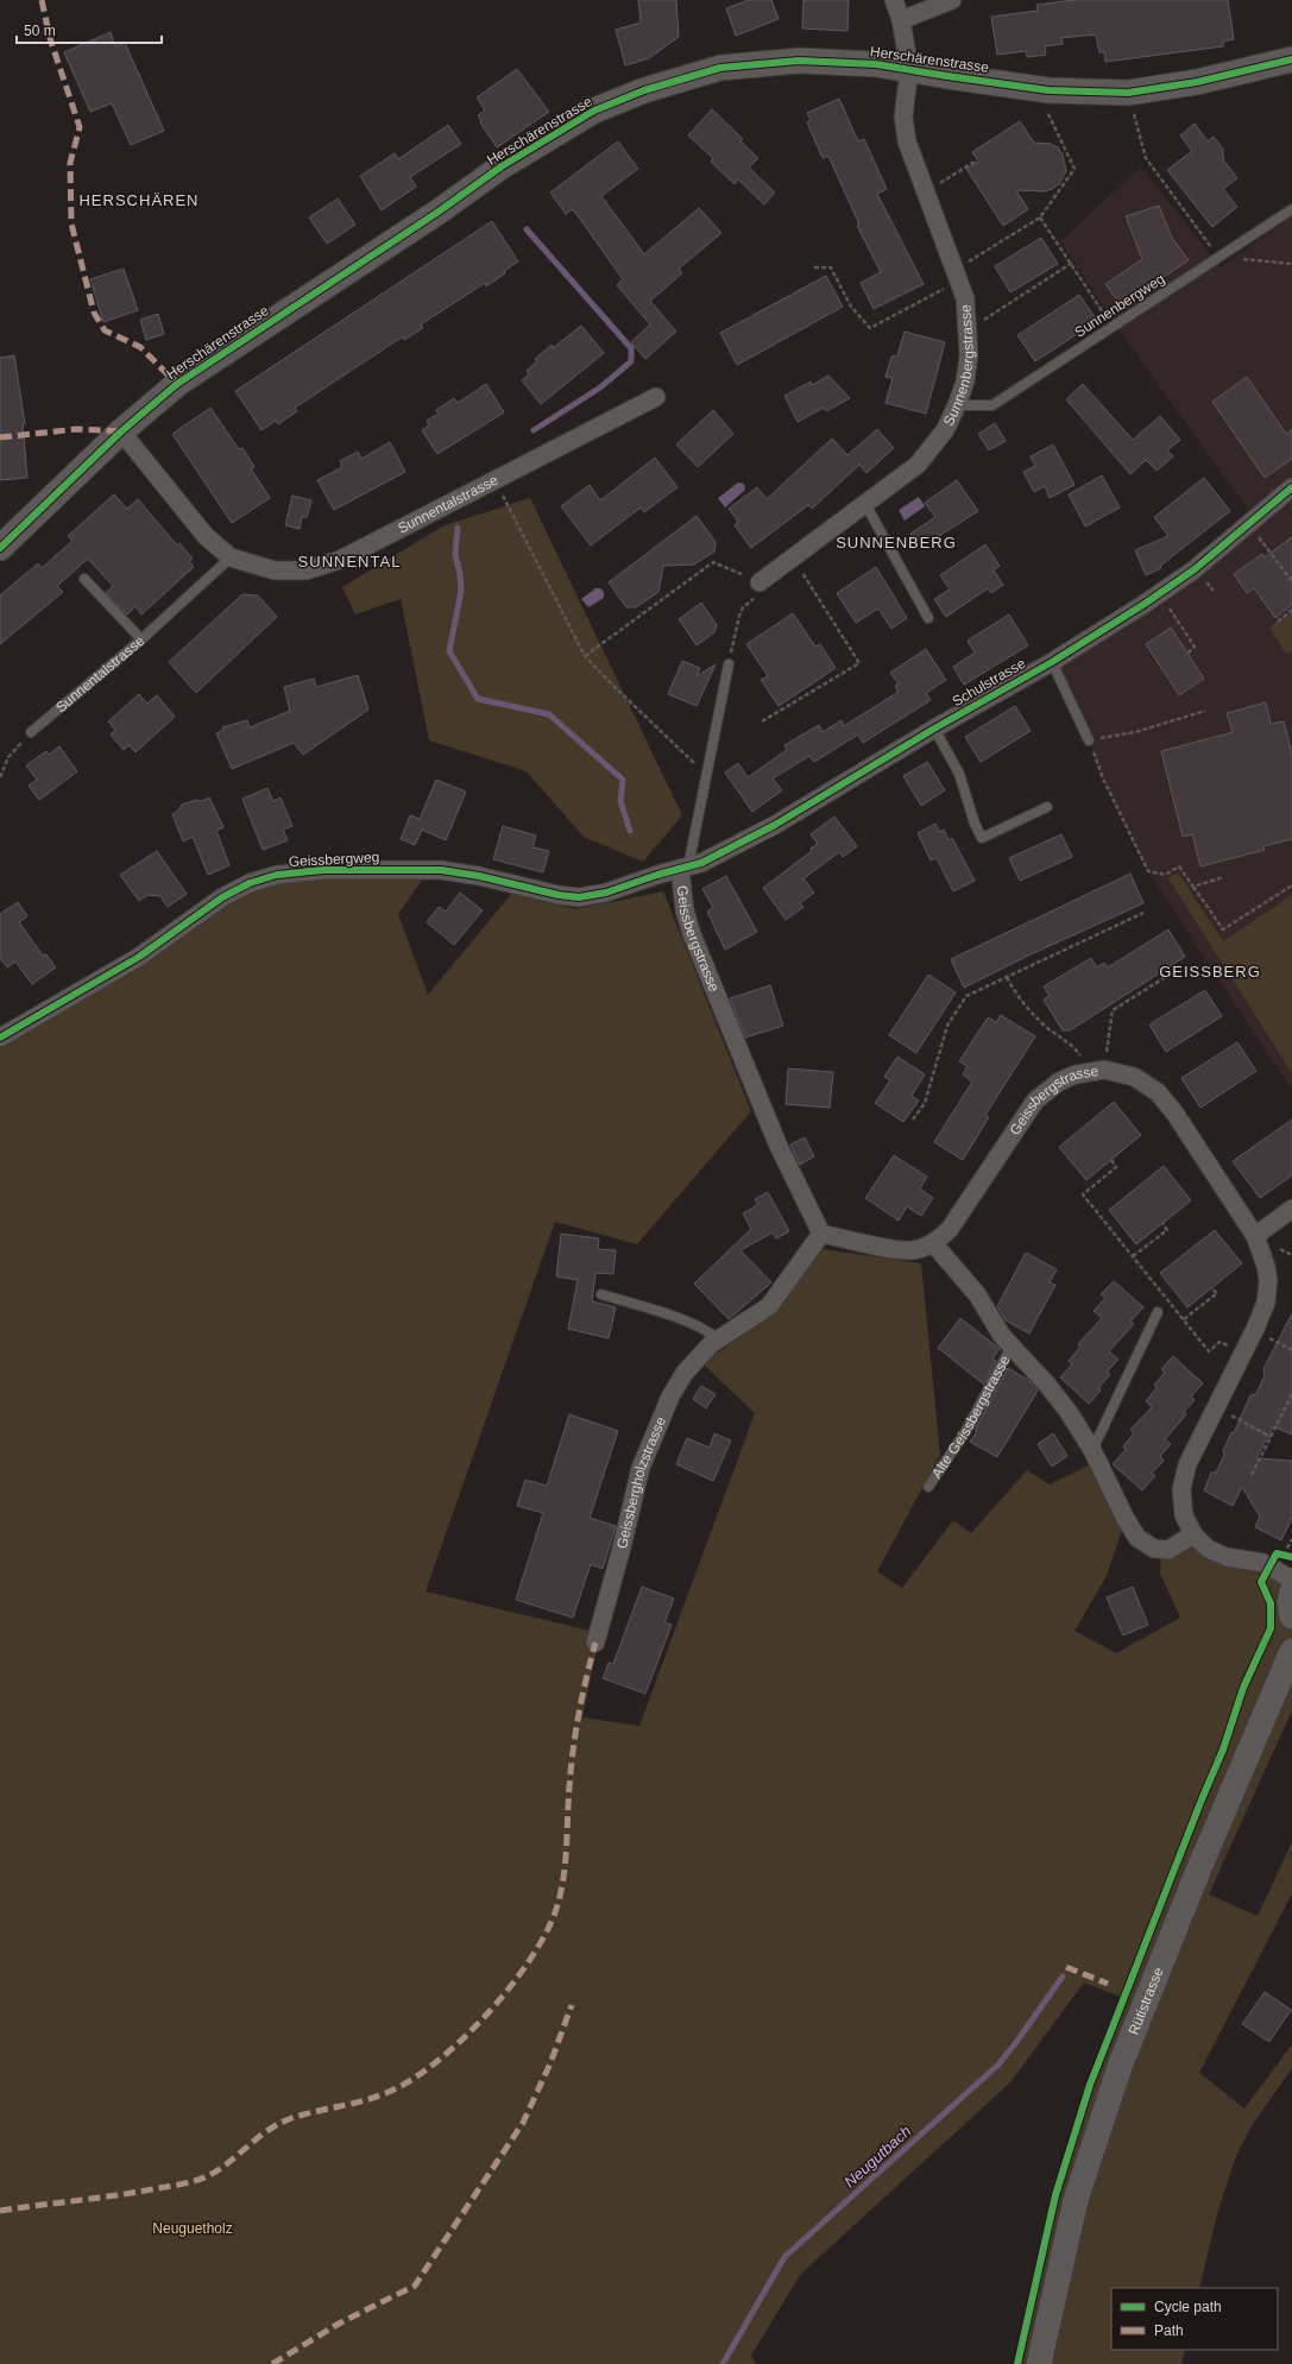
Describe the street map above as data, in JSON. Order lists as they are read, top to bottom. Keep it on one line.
{"streets":{"street":["Herschärenstrasse","Sunnenbergstrasse","Sunnentalstrasse","Schulstrasse","Geissbergweg","Geissbergstrasse","Alte Geissbergstrasse","Geissbergholzstrasse","Rütistrasse"],"lane":["Sunnenbergweg"]},"crossings":[["Herschärenstrasse","Sunnenbergstrasse"],["Herschärenstrasse","Sunnentalstrasse"],["Sunnenbergweg","Sunnenbergstrasse"],["Schulstrasse","Geissbergweg"],["Schulstrasse","Geissbergstrasse"],["Geissbergweg","Geissbergstrasse"],["Geissbergstrasse","Alte Geissbergstrasse"],["Geissbergstrasse","Geissbergholzstrasse"]],"districts":["HERSCHÄREN","SUNNENBERG","SUNNENTAL","GEISSBERG"],"water":["Neugutbach"],"parks":["Neuguetholz"],"legend":["Cycle path","Path"],"scale_bar":"50 m"}
